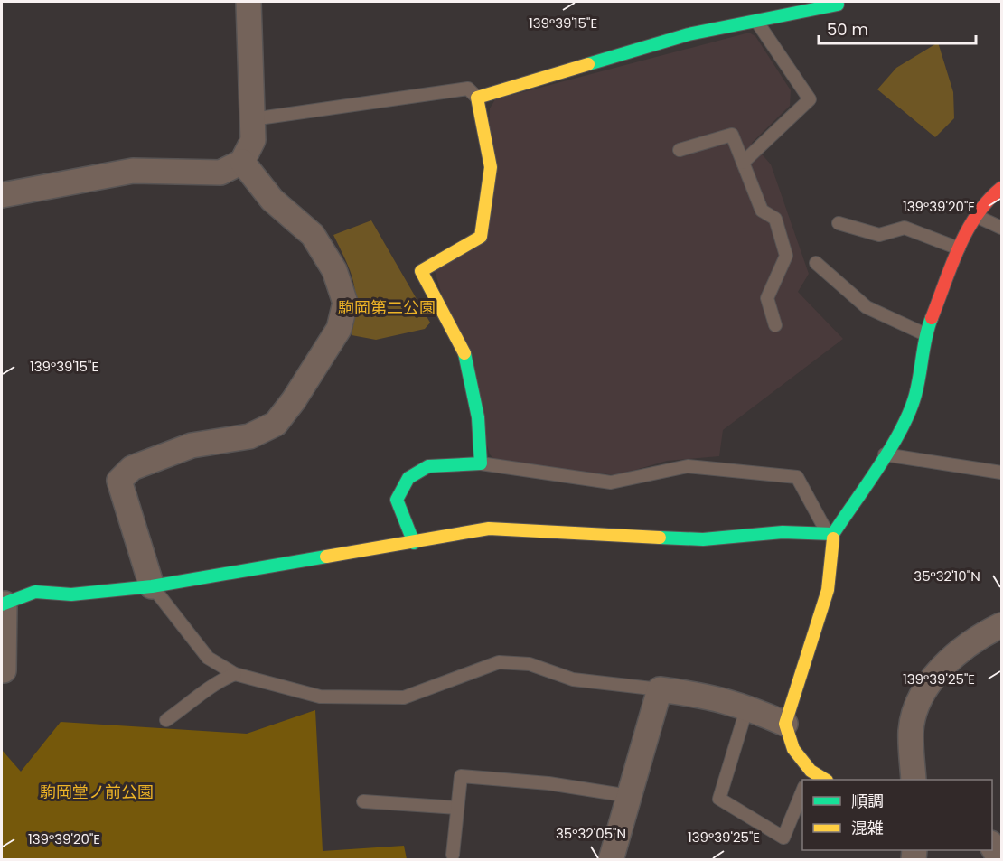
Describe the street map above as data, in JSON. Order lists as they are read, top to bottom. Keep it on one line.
{"parks":["駒岡第二公園","駒岡堂ノ前公園"],"legend":["順調","混雑"],"scale_bar":"50 m","coordinates":["139°39'15\"E","139°39'20\"E","35°32'10\"N","139°39'25\"E","35°32'05\"N"]}
